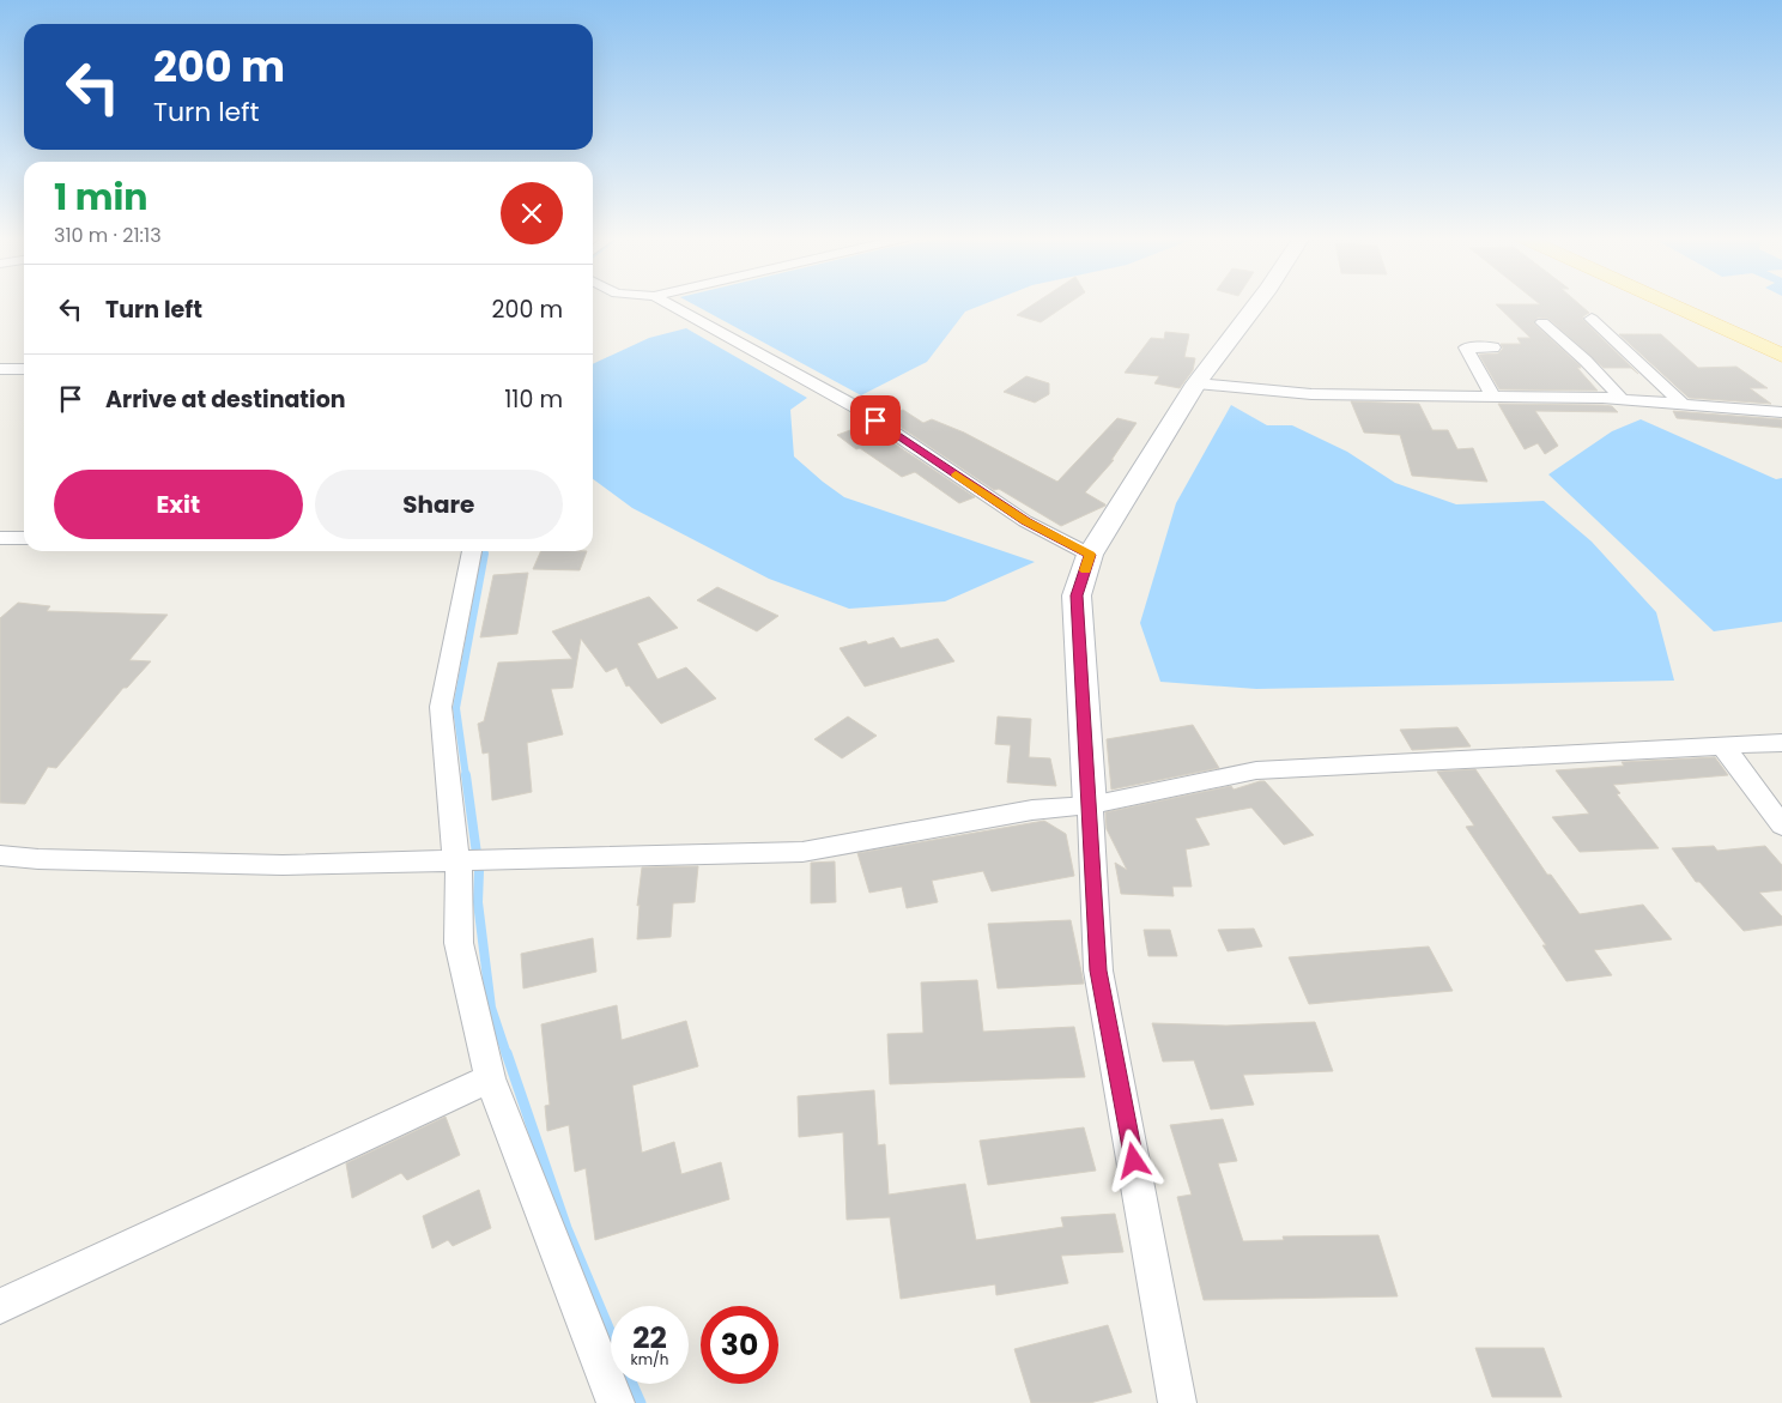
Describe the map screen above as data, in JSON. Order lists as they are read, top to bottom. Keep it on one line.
{"page":{"turn":["200 m","Turn left"],"heading":["1 min","310 m · 21:13"],"list":[{"name":"Turn left","value":"200 m"},{"name":"Arrive at destination","value":"110 m"}],"buttons":["Exit","Share"],"speed":"22 km/h","limit":"30"}}
